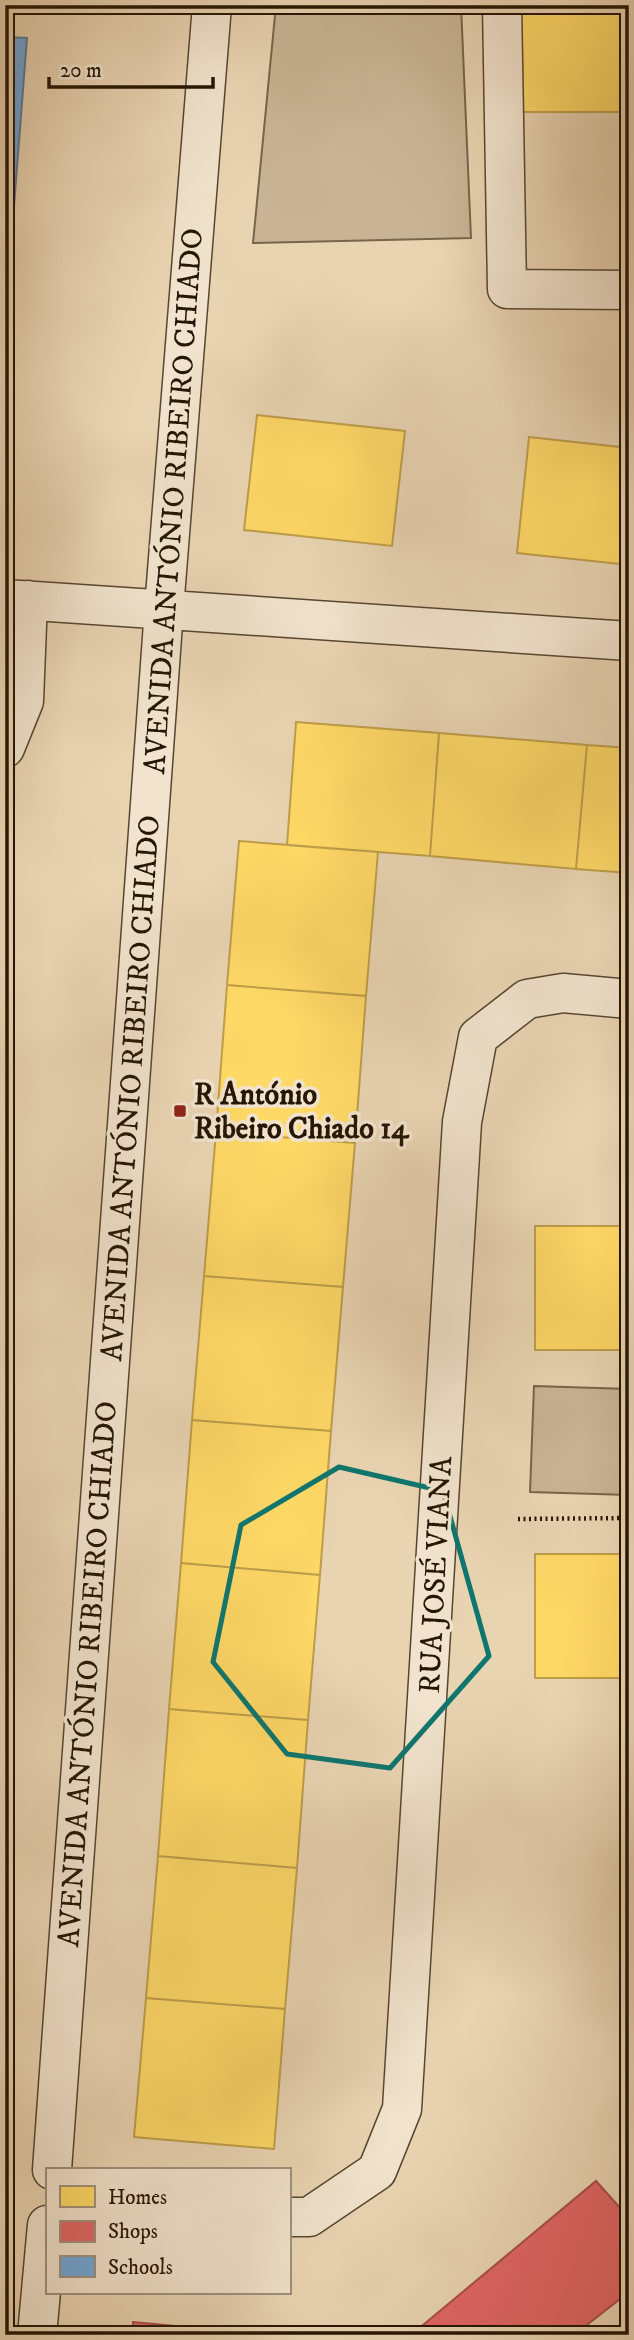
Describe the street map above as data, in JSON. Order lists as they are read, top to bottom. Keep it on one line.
{"streets":{"street":["AVENIDA ANTÓNIO RIBEIRO CHIADO","RUA JOSÉ VIANA"]},"places":{"transit":["R António Ribeiro Chiado 14"]},"legend":["Homes","Shops","Schools"],"scale_bar":"20 m"}
